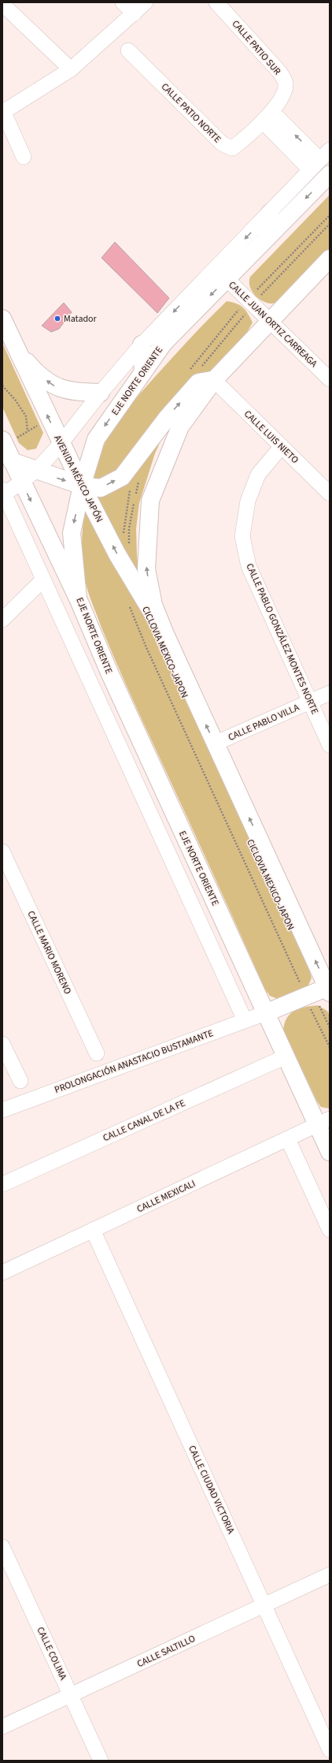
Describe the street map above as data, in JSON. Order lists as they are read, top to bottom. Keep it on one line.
{"streets":{"main road":["EJE NORTE ORIENTE","AVENIDA MÉXICO JAPÓN"],"street":["CALLE PATIO SUR","CALLE PATIO NORTE","CALLE JUAN ORTIZ CARREAGA","CALLE LUIS NIETO","CALLE PABLO GONZÁLEZ MONTES NORTE","CALLE PABLO VILLA","CALLE MARIO MORENO","PROLONGACIÓN ANASTACIO BUSTAMANTE","CALLE CANAL DE LA FE","CALLE MEXICALI","CALLE CIUDAD VICTORIA","CALLE SALTILLO","CALLE COLIMA"]},"crossings":[["CALLE PATIO SUR","CALLE PATIO NORTE"],["CALLE JUAN ORTIZ CARREAGA","EJE NORTE ORIENTE"],["EJE NORTE ORIENTE","AVENIDA MÉXICO JAPÓN"],["EJE NORTE ORIENTE","PROLONGACIÓN ANASTACIO BUSTAMANTE"],["EJE NORTE ORIENTE","CALLE CANAL DE LA FE"],["EJE NORTE ORIENTE","CALLE MEXICALI"],["CALLE LUIS NIETO","CALLE PABLO GONZÁLEZ MONTES NORTE"],["CALLE PABLO GONZÁLEZ MONTES NORTE","CALLE PABLO VILLA"],["CALLE MEXICALI","CALLE CIUDAD VICTORIA"],["CALLE CIUDAD VICTORIA","CALLE SALTILLO"],["CALLE SALTILLO","CALLE COLIMA"]],"places":["Matador"]}
